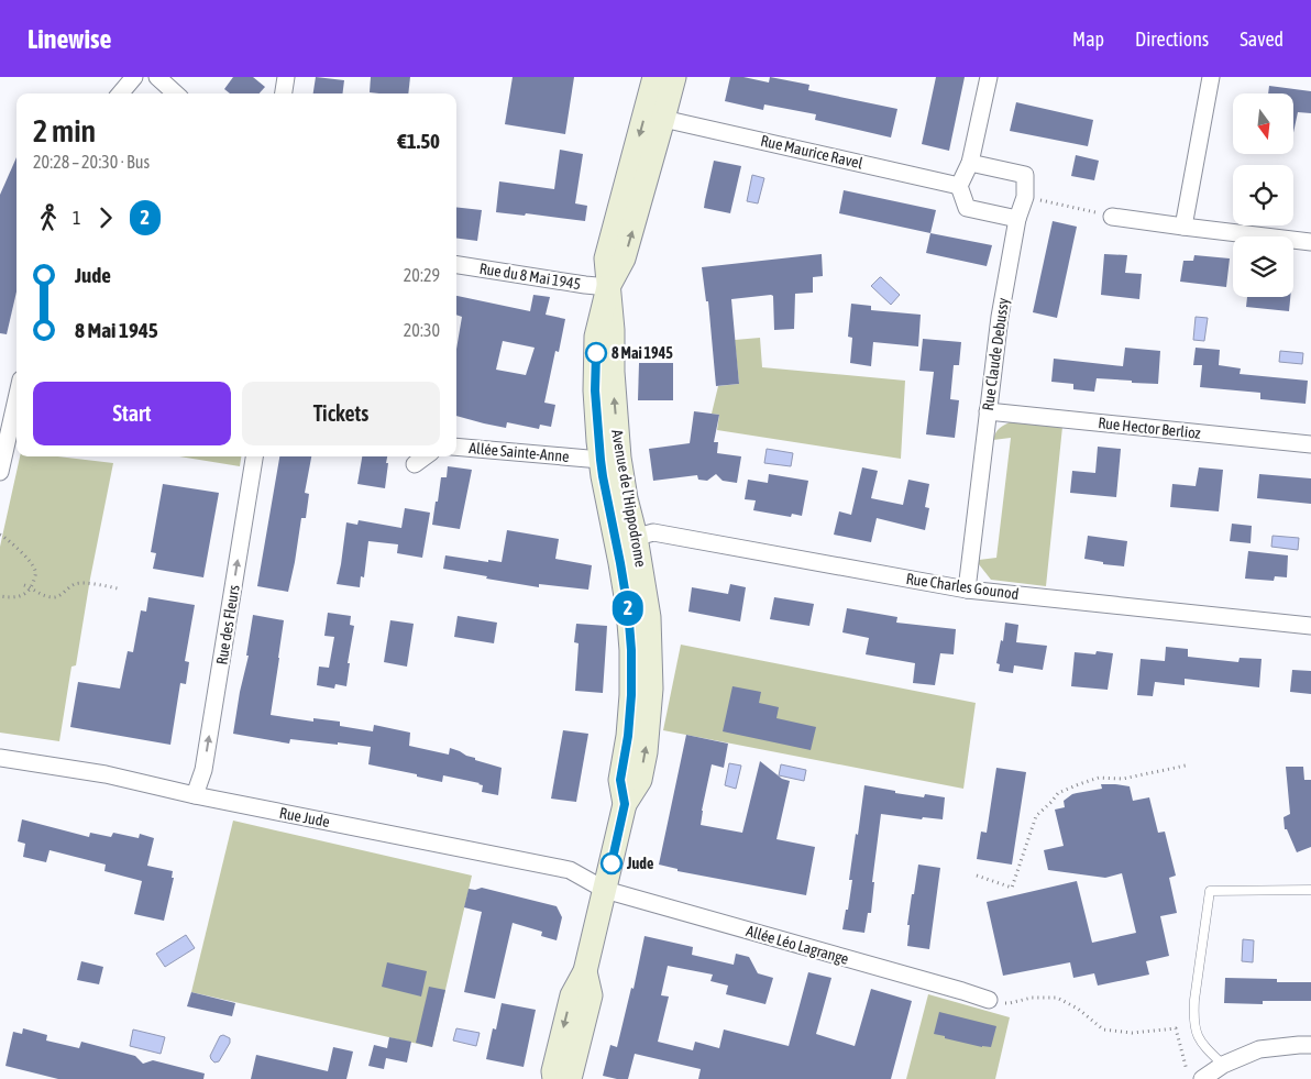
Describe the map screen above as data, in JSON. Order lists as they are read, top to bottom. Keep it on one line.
{"streets":{"street":["Rue Maurice Ravel","Rue du 8 Mai 1945","Rue Claude Debussy","Rue Hector Berlioz","Allée Sainte-Anne","Avenue de l'Hippodrome","Rue Charles Gounod","Rue des Fleurs","Rue Jude","Allée Léo Lagrange"]},"crossings":[["Rue du 8 Mai 1945","Avenue de l'Hippodrome"],["Rue Claude Debussy","Rue Hector Berlioz"],["Rue Claude Debussy","Rue Charles Gounod"],["Allée Sainte-Anne","Avenue de l'Hippodrome"],["Avenue de l'Hippodrome","Rue Charles Gounod"],["Avenue de l'Hippodrome","Rue Jude"],["Avenue de l'Hippodrome","Allée Léo Lagrange"],["Rue des Fleurs","Rue Jude"],["Rue Jude","Allée Léo Lagrange"]],"one_way":["Rue des Fleurs"],"places":["8 Mai 1945","Jude"],"lines":["bus line 2"],"north":"bottom","page":{"header":"Linewise","nav":["Map","Directions","Saved"],"on_map":"2","heading":["2 min","20:28 – 20:30 · Bus","€1.50"],"legs":["1","2"],"list":[{"name":"Jude","value":"20:29"},{"name":"8 Mai 1945","value":"20:30"}],"buttons":["Start","Tickets"]}}
